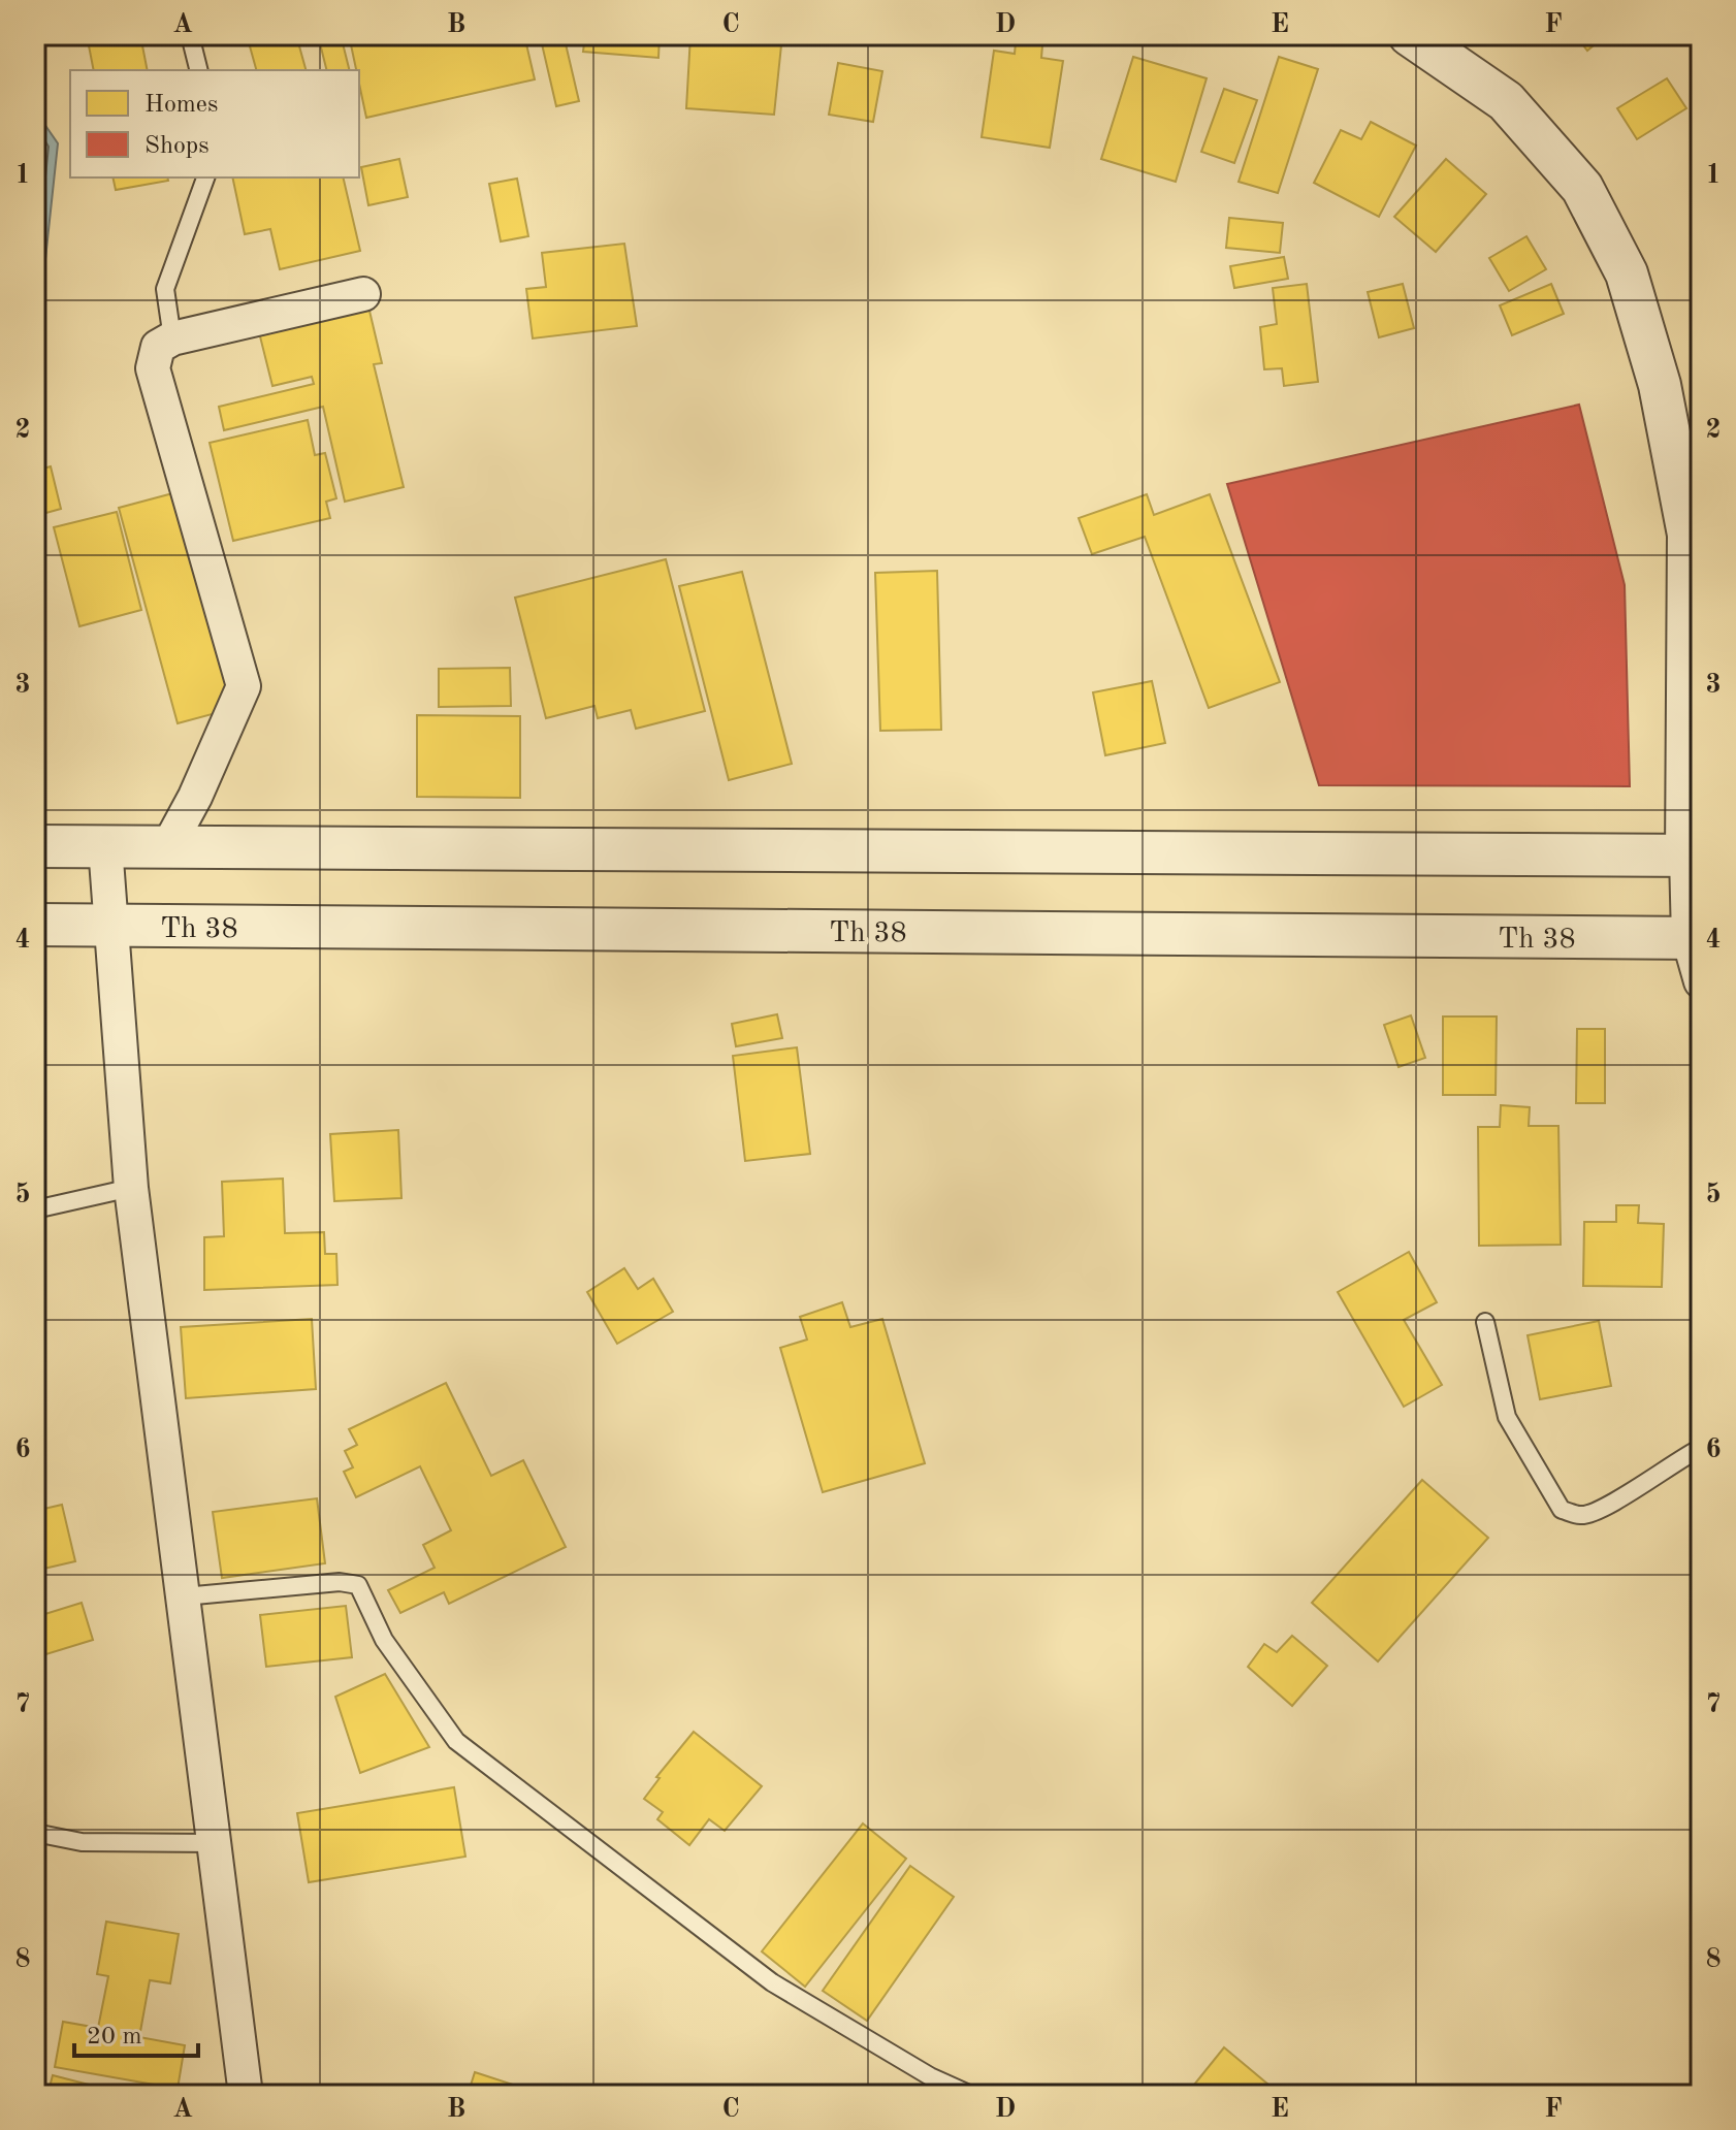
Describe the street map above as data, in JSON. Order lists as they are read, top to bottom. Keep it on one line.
{"streets":{"street":["Th 38"]},"legend":["Homes","Shops"],"scale_bar":"20 m","grid":{"columns":["A","B","C","D","E","F"],"rows":["1","2","3","4","5","6","7","8"]}}
